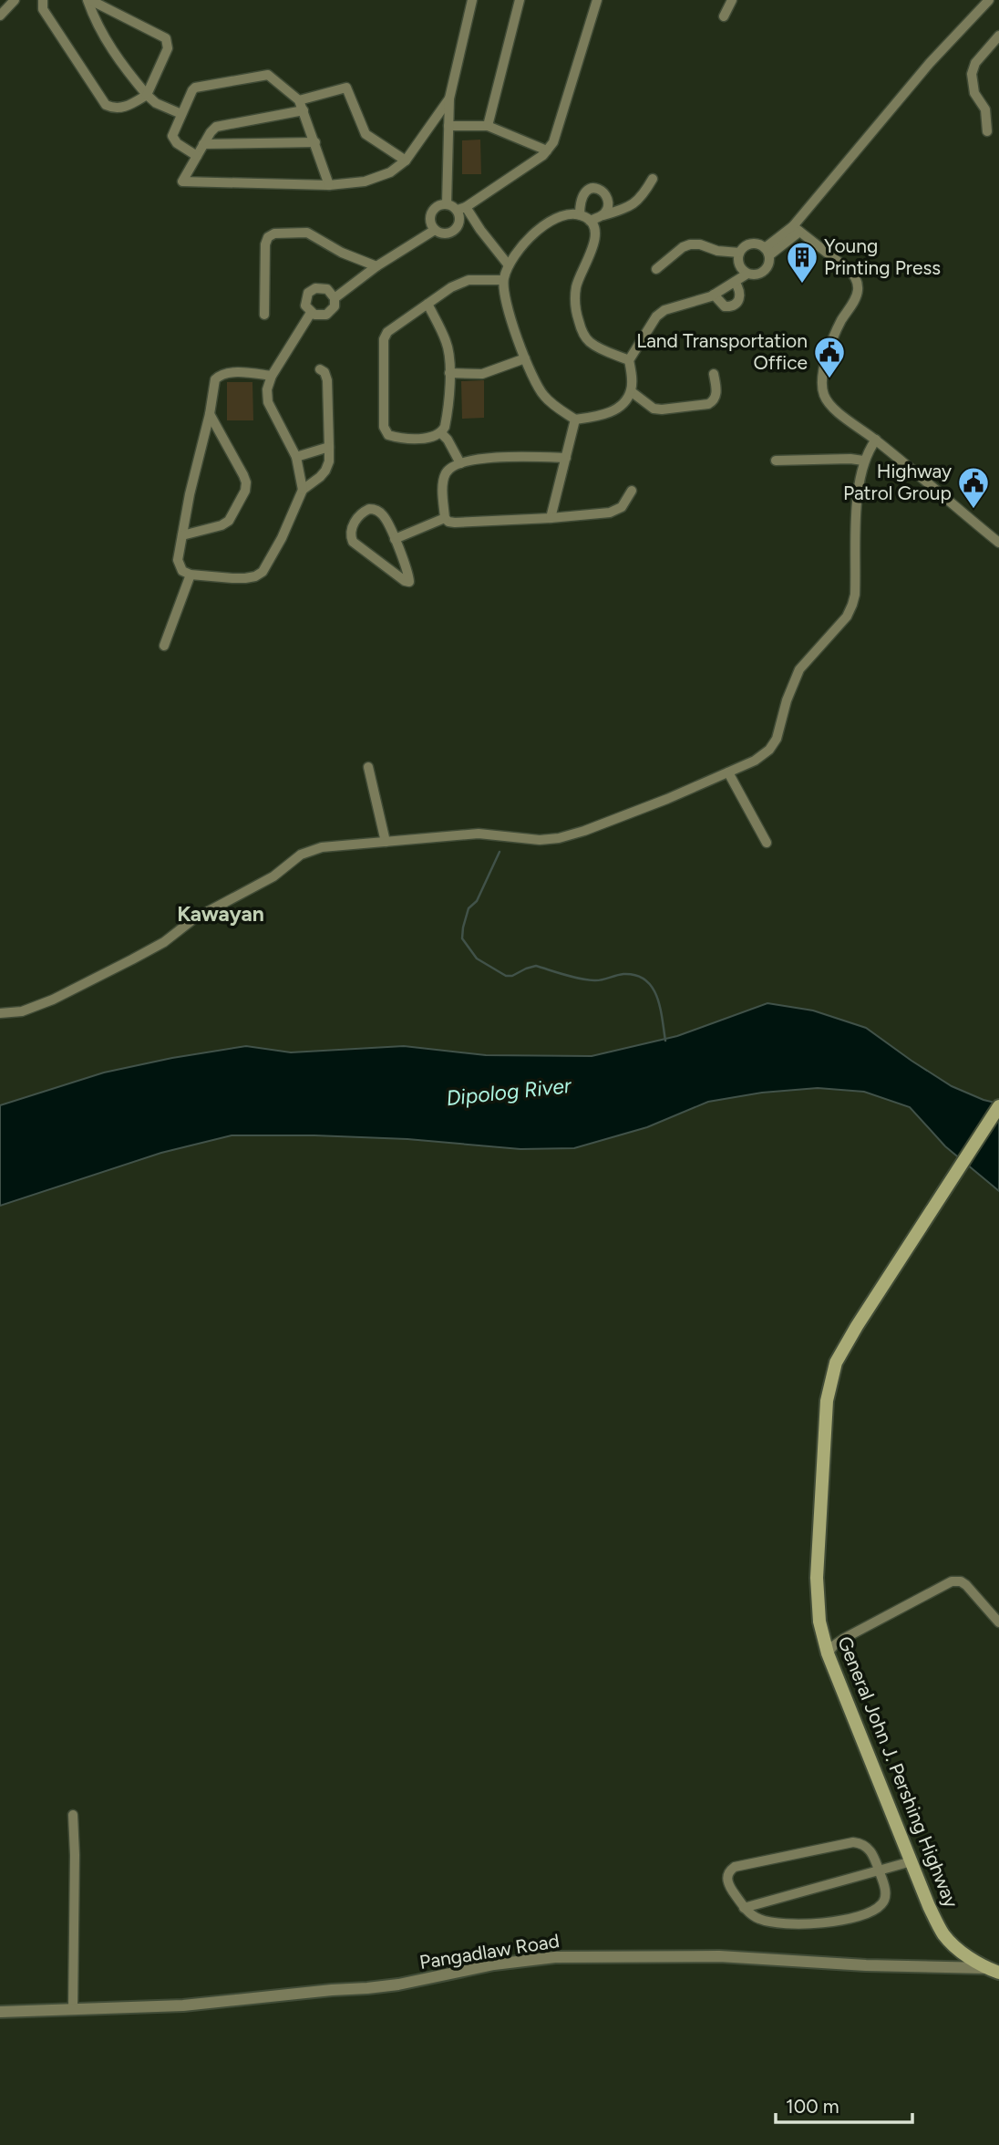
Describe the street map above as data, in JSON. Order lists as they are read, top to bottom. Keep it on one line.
{"streets":{"main road":["General John J. Pershing Highway"],"street":["Pangadlaw Road"]},"crossings":[["General John J. Pershing Highway","Pangadlaw Road"]],"districts":["Kawayan"],"water":["Dipolog River"],"places":{"building":["Young Printing Press"],"public building":["Land Transportation Office","Highway Patrol Group"]},"scale_bar":"100 m"}
